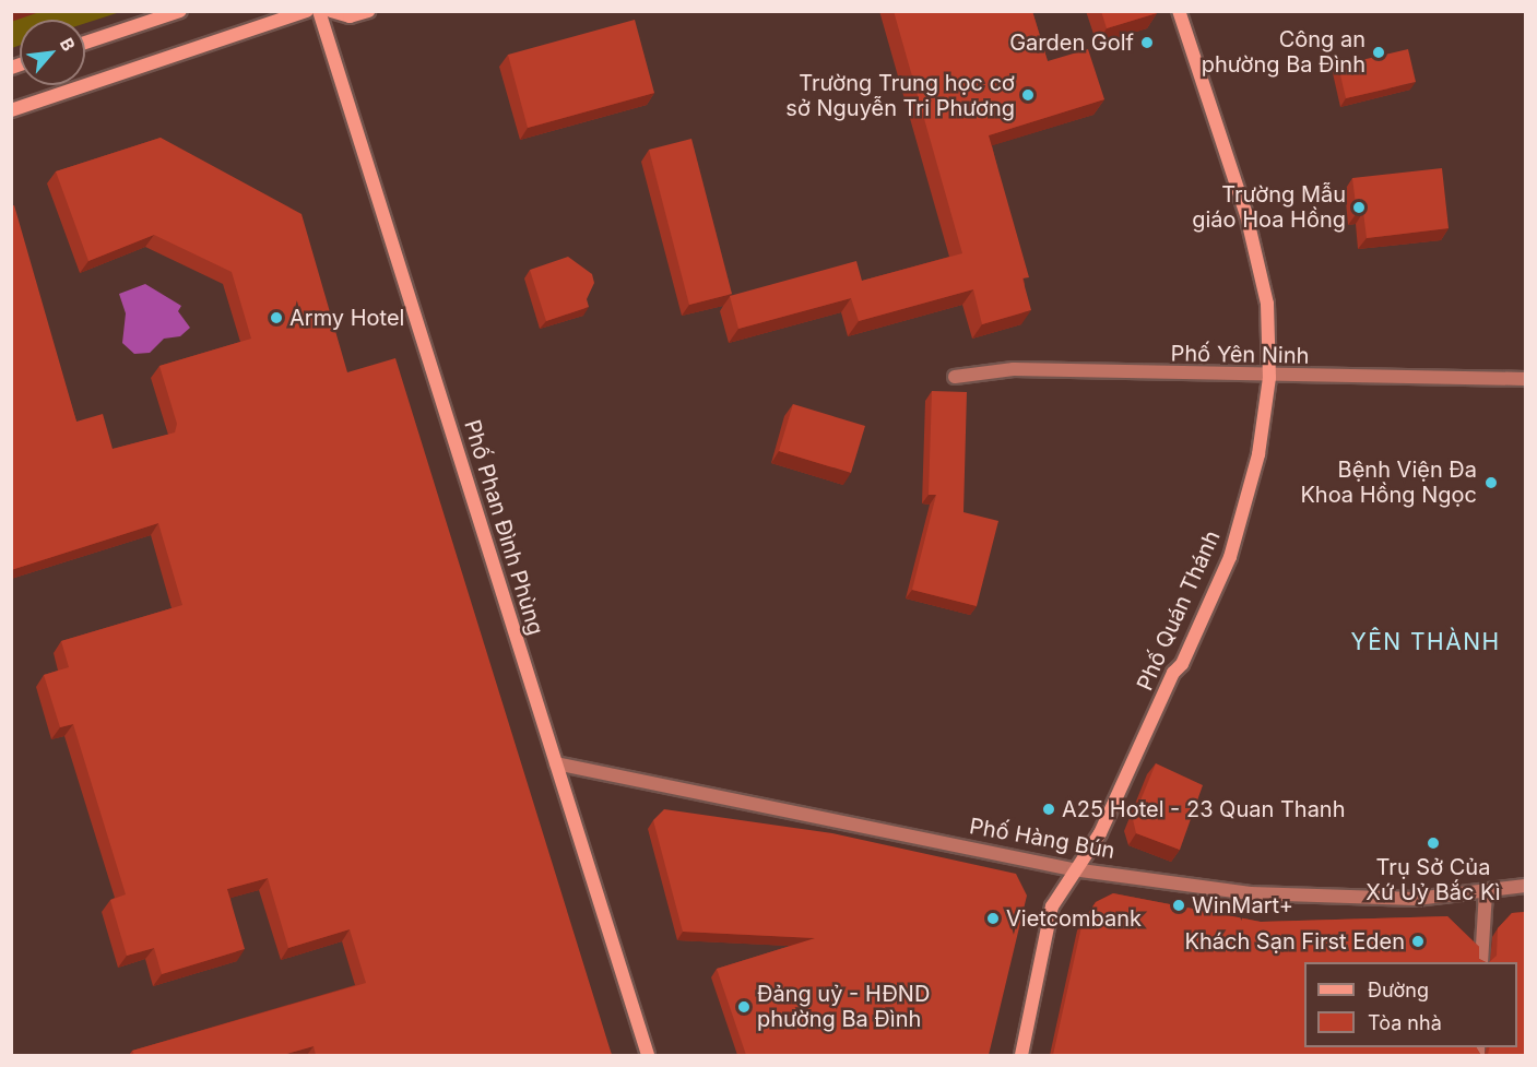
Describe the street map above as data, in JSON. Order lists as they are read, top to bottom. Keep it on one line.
{"streets":{"main road":["Phố Phan Đình Phùng","Phố Quán Thánh"],"street":["Phố Yên Ninh","Phố Hàng Bún"]},"crossings":[["Phố Yên Ninh","Phố Quán Thánh"],["Phố Phan Đình Phùng","Phố Hàng Bún"],["Phố Quán Thánh","Phố Hàng Bún"]],"districts":["YÊN THÀNH"],"places":["Garden Golf","Công an phường Ba Đình","Trường Trung học cơ sở Nguyễn Tri Phương","Trường Mẫu giáo Hoa Hồng","Army Hotel","Bệnh Viện Đa Khoa Hồng Ngọc","A25 Hotel - 23 Quan Thanh","Trụ Sở Của Xứ Uỷ Bắc Kì","WinMart+","Vietcombank","Khách Sạn First Eden","Đảng uỷ - HĐND phường Ba Đình"],"legend":["Đường","Tòa nhà"],"north":"top right"}
